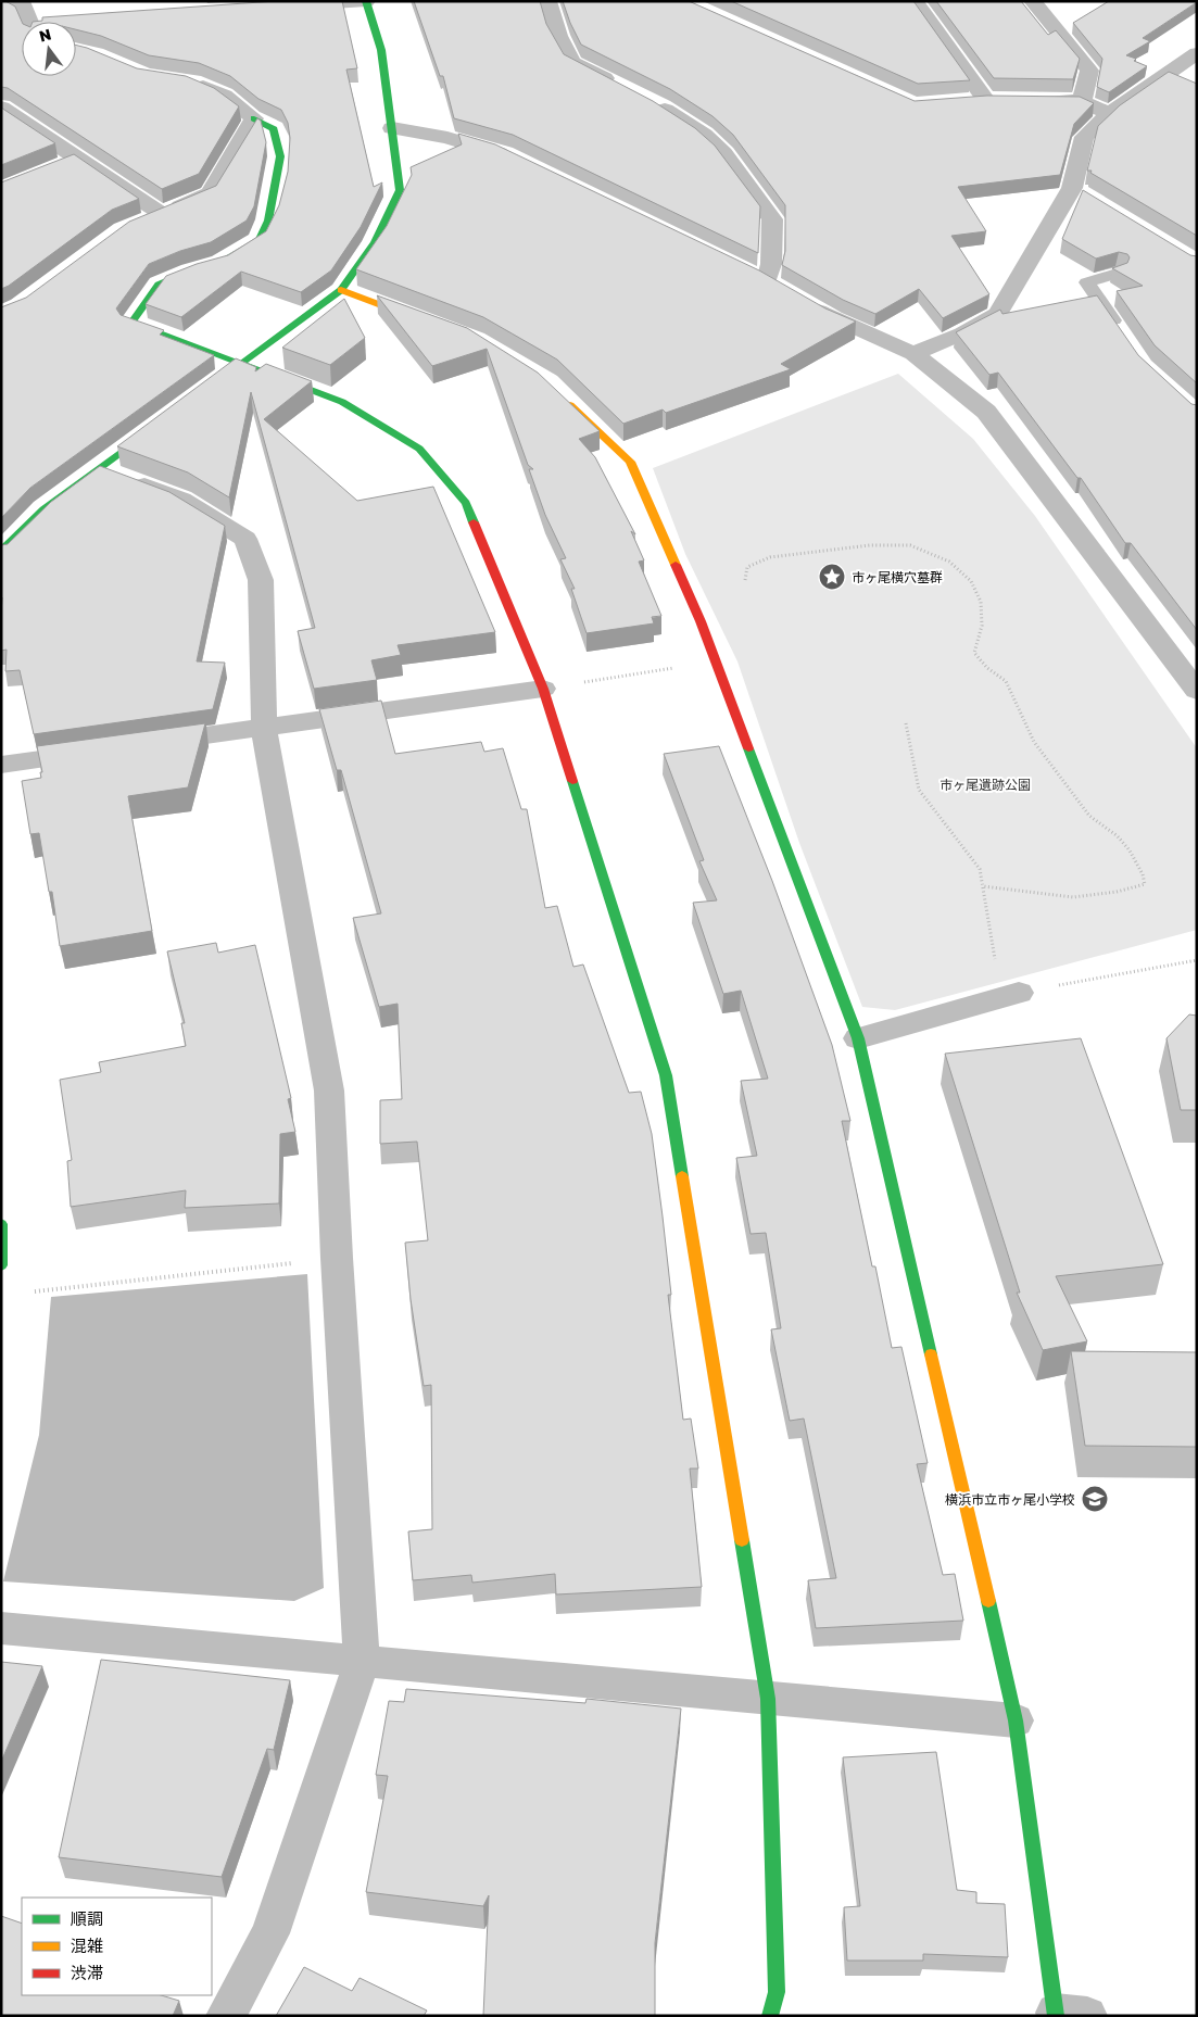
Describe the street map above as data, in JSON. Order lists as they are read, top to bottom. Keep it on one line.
{"parks":["市ヶ尾遺跡公園"],"places":{"place":["市ヶ尾横穴墓群"],"school or university":["横浜市立市ヶ尾小学校"]},"legend":["順調","混雑","渋滞"],"north":"top"}
